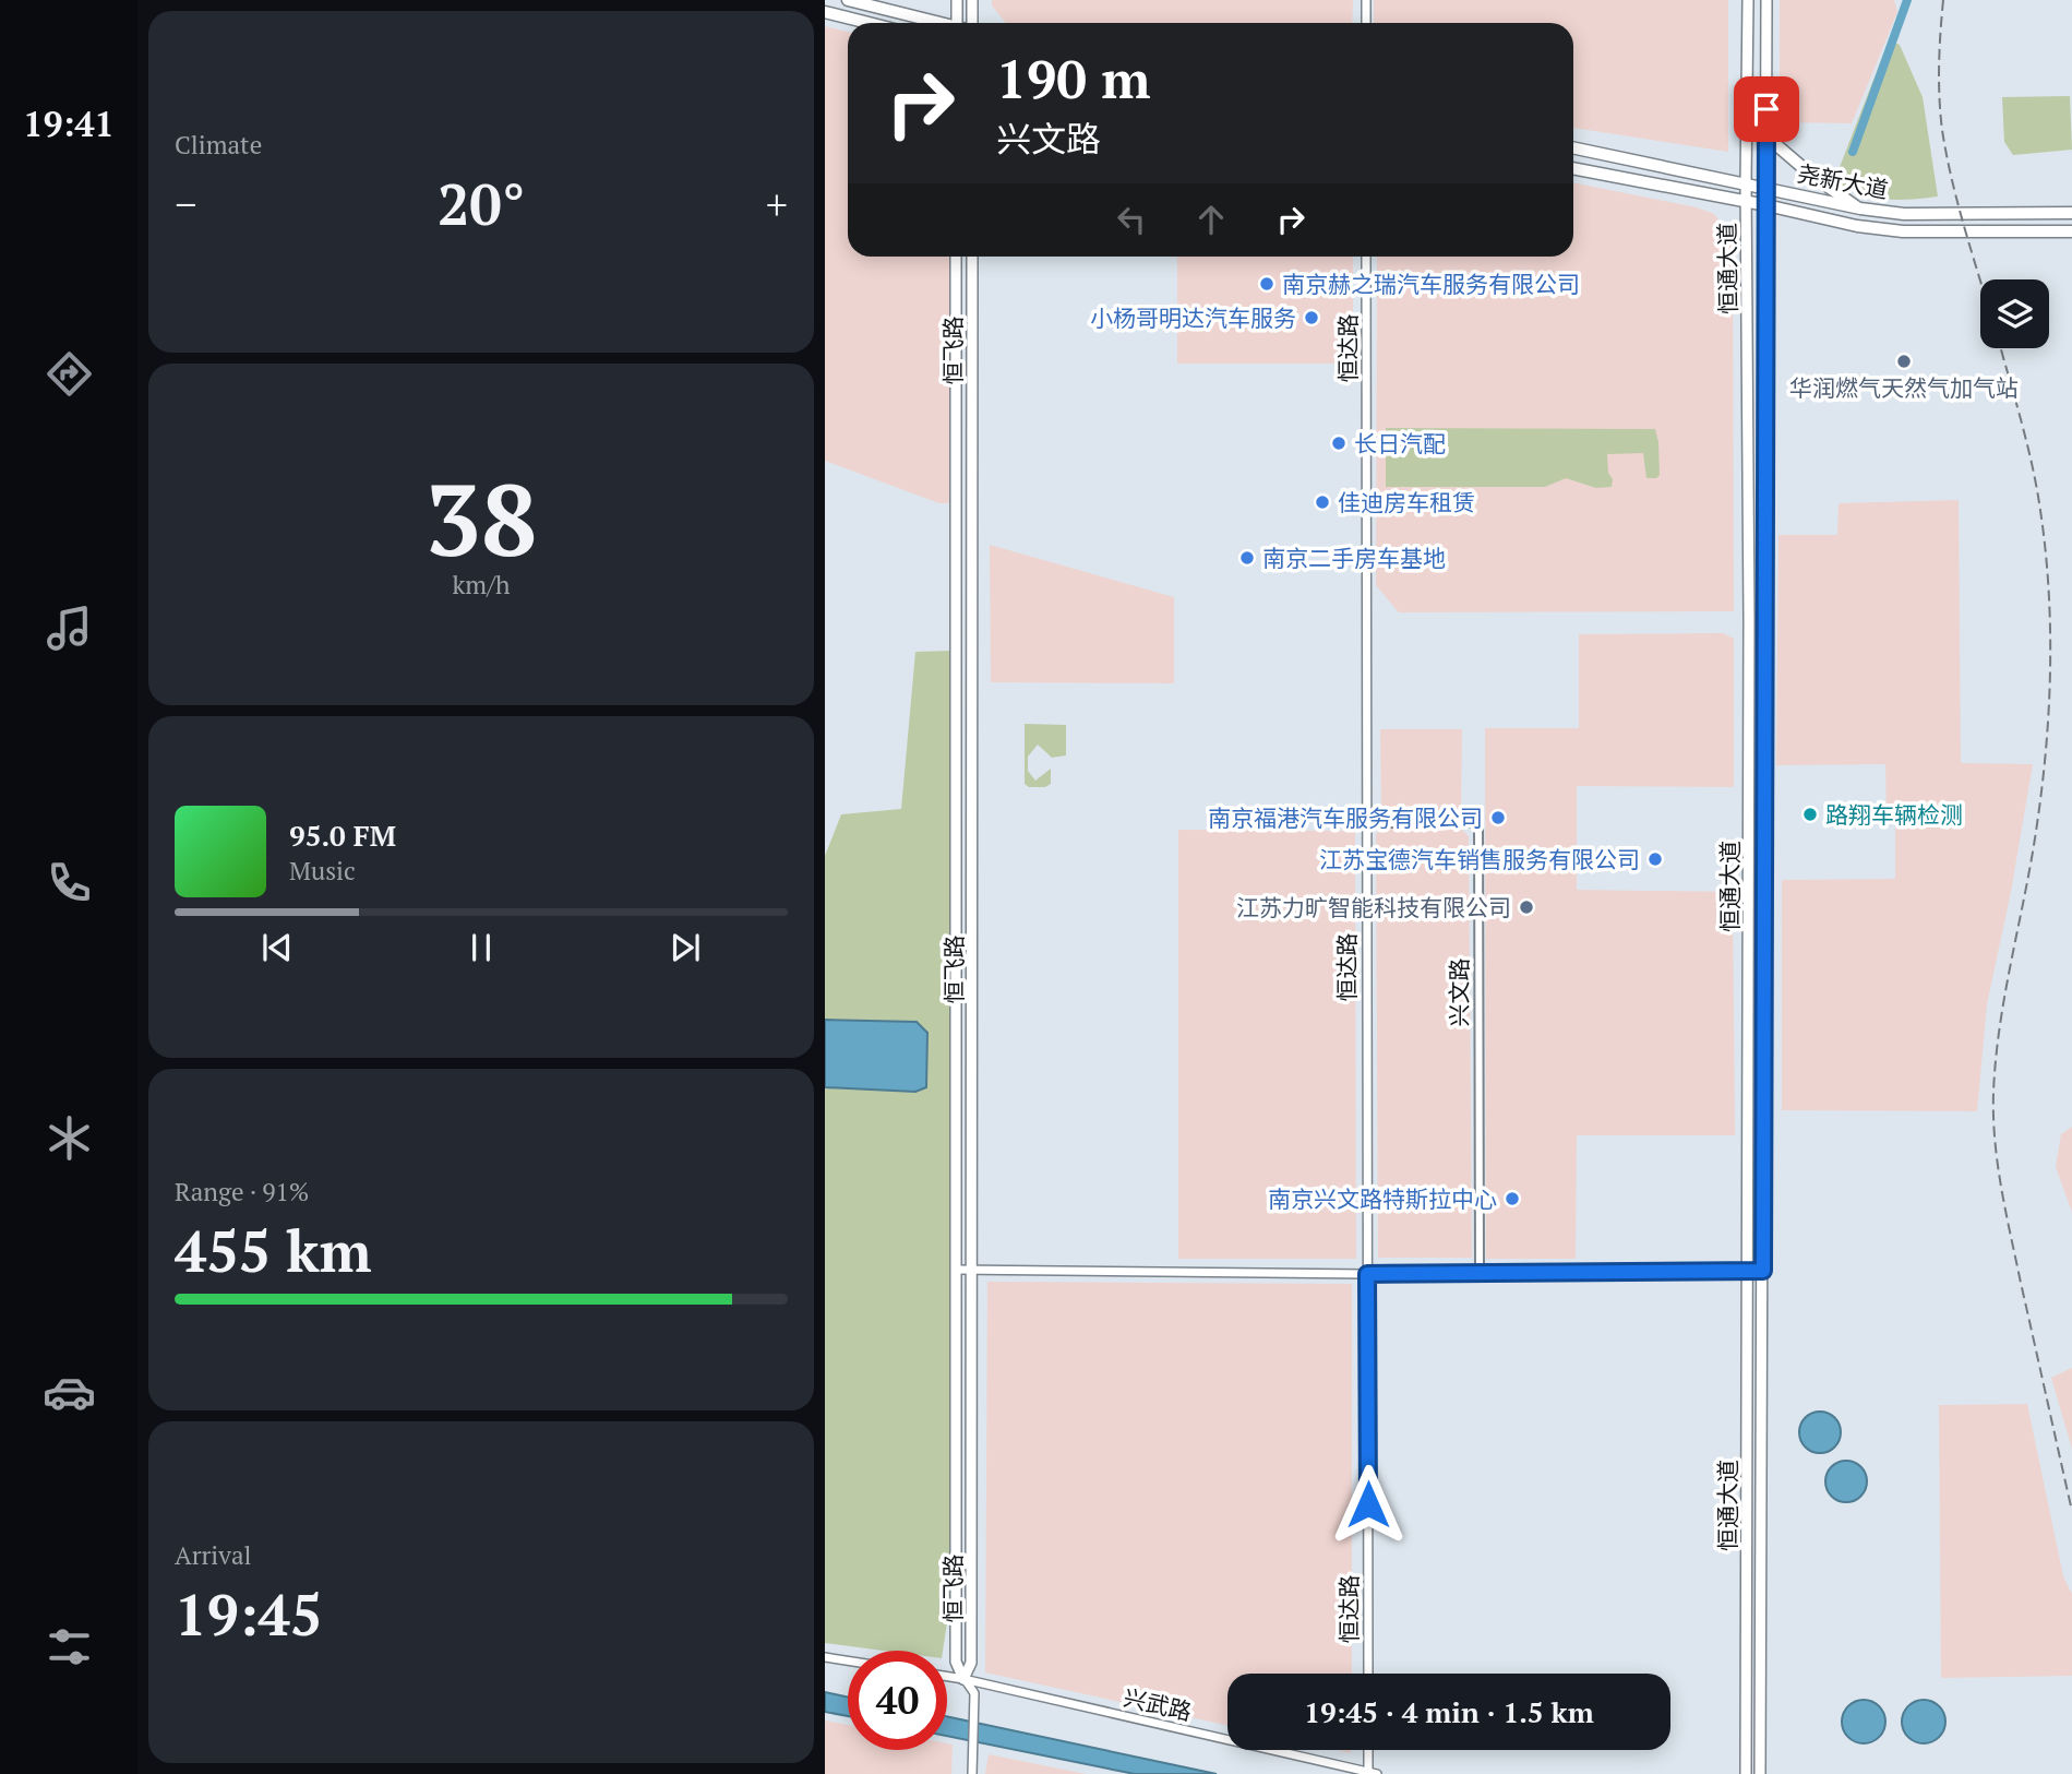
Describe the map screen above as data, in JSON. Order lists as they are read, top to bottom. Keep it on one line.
{"streets":{"main road":["尧新大道","恒通大道","恒飞路"],"street":["恒达路","兴文路","兴武路"]},"crossings":[["尧新大道","恒通大道"],["恒达路","兴文路"],["恒飞路","兴武路"]],"places":["南京赫之瑞汽车服务有限公司","小杨哥明达汽车服务","华润燃气天然气加气站","长日汽配","佳迪房车租赁","南京二手房车基地","路翔车辆检测","南京福港汽车服务有限公司","江苏宝德汽车销售服务有限公司","江苏力旷智能科技有限公司","南京兴文路特斯拉中心"],"page":{"tabs":"19:41","tile":["Climate",["38","km/h"],["Range · 91%","455 km"],["Arrival","19:45"]],"turn":["190 m","兴文路"],"heat":["−","20°","+"],"song":["95.0 FM","Music"],"limit":"40","trip":"19:45 · 4 min · 1.5 km"}}
